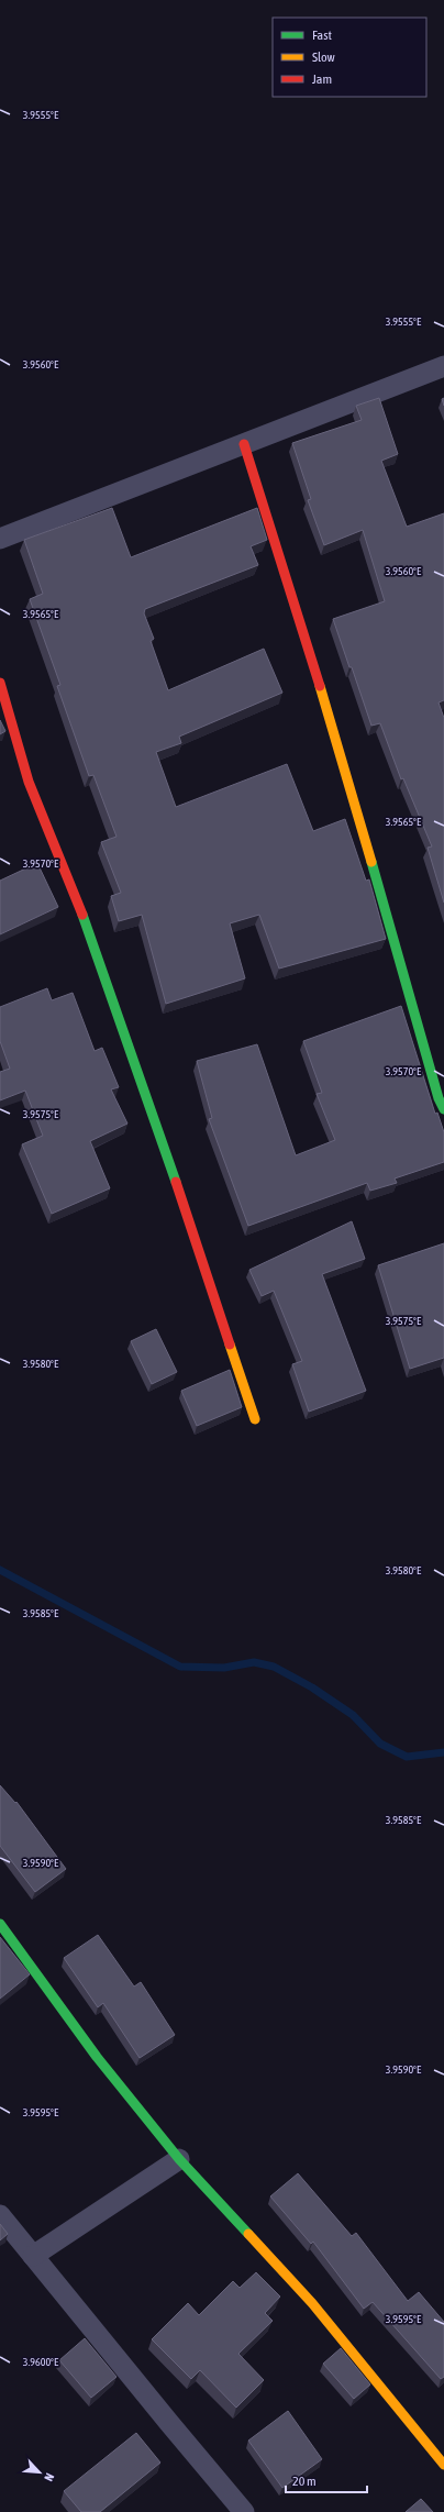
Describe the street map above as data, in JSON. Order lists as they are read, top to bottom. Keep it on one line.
{"legend":["Fast","Slow","Jam"],"scale_bar":"20 m","north":"bottom right","coordinates":["3.9555°E","3.9560°E","3.9565°E","3.9570°E","3.9575°E","3.9580°E","3.9585°E","3.9590°E","3.9595°E","3.9600°E"]}
